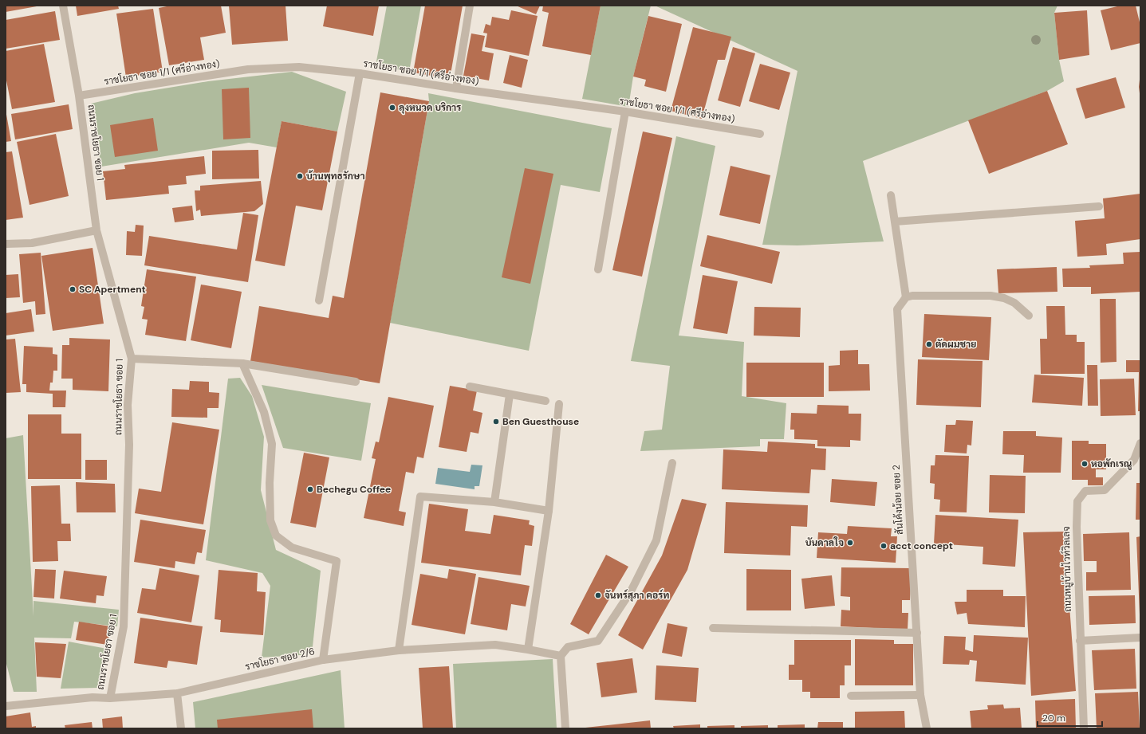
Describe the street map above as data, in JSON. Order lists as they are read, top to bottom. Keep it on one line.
{"streets":{"street":["ราชโยธา ซอย 1/1 (ศรีอ่างทอง)","ถนนราชโยธา ซอย 1","สันโค้งน้อย ซอย 2","ถนนหมู่บ้านไวท์วิลเลจ","ราชโยธา ซอย 2/6"]},"crossings":[["ราชโยธา ซอย 1/1 (ศรีอ่างทอง)","ถนนราชโยธา ซอย 1"],["ถนนราชโยธา ซอย 1","ราชโยธา ซอย 2/6"]],"places":["ลุงหนวด บริการ","บ้านพุทธรักษา","SC Apertment","ตัดผมชาย","Ben Guesthouse","หอพักเรณู","Bechegu Coffee","บันดาลใจ","acct concept","จันทร์สุภา คอร์ท"],"scale_bar":"20 m"}
